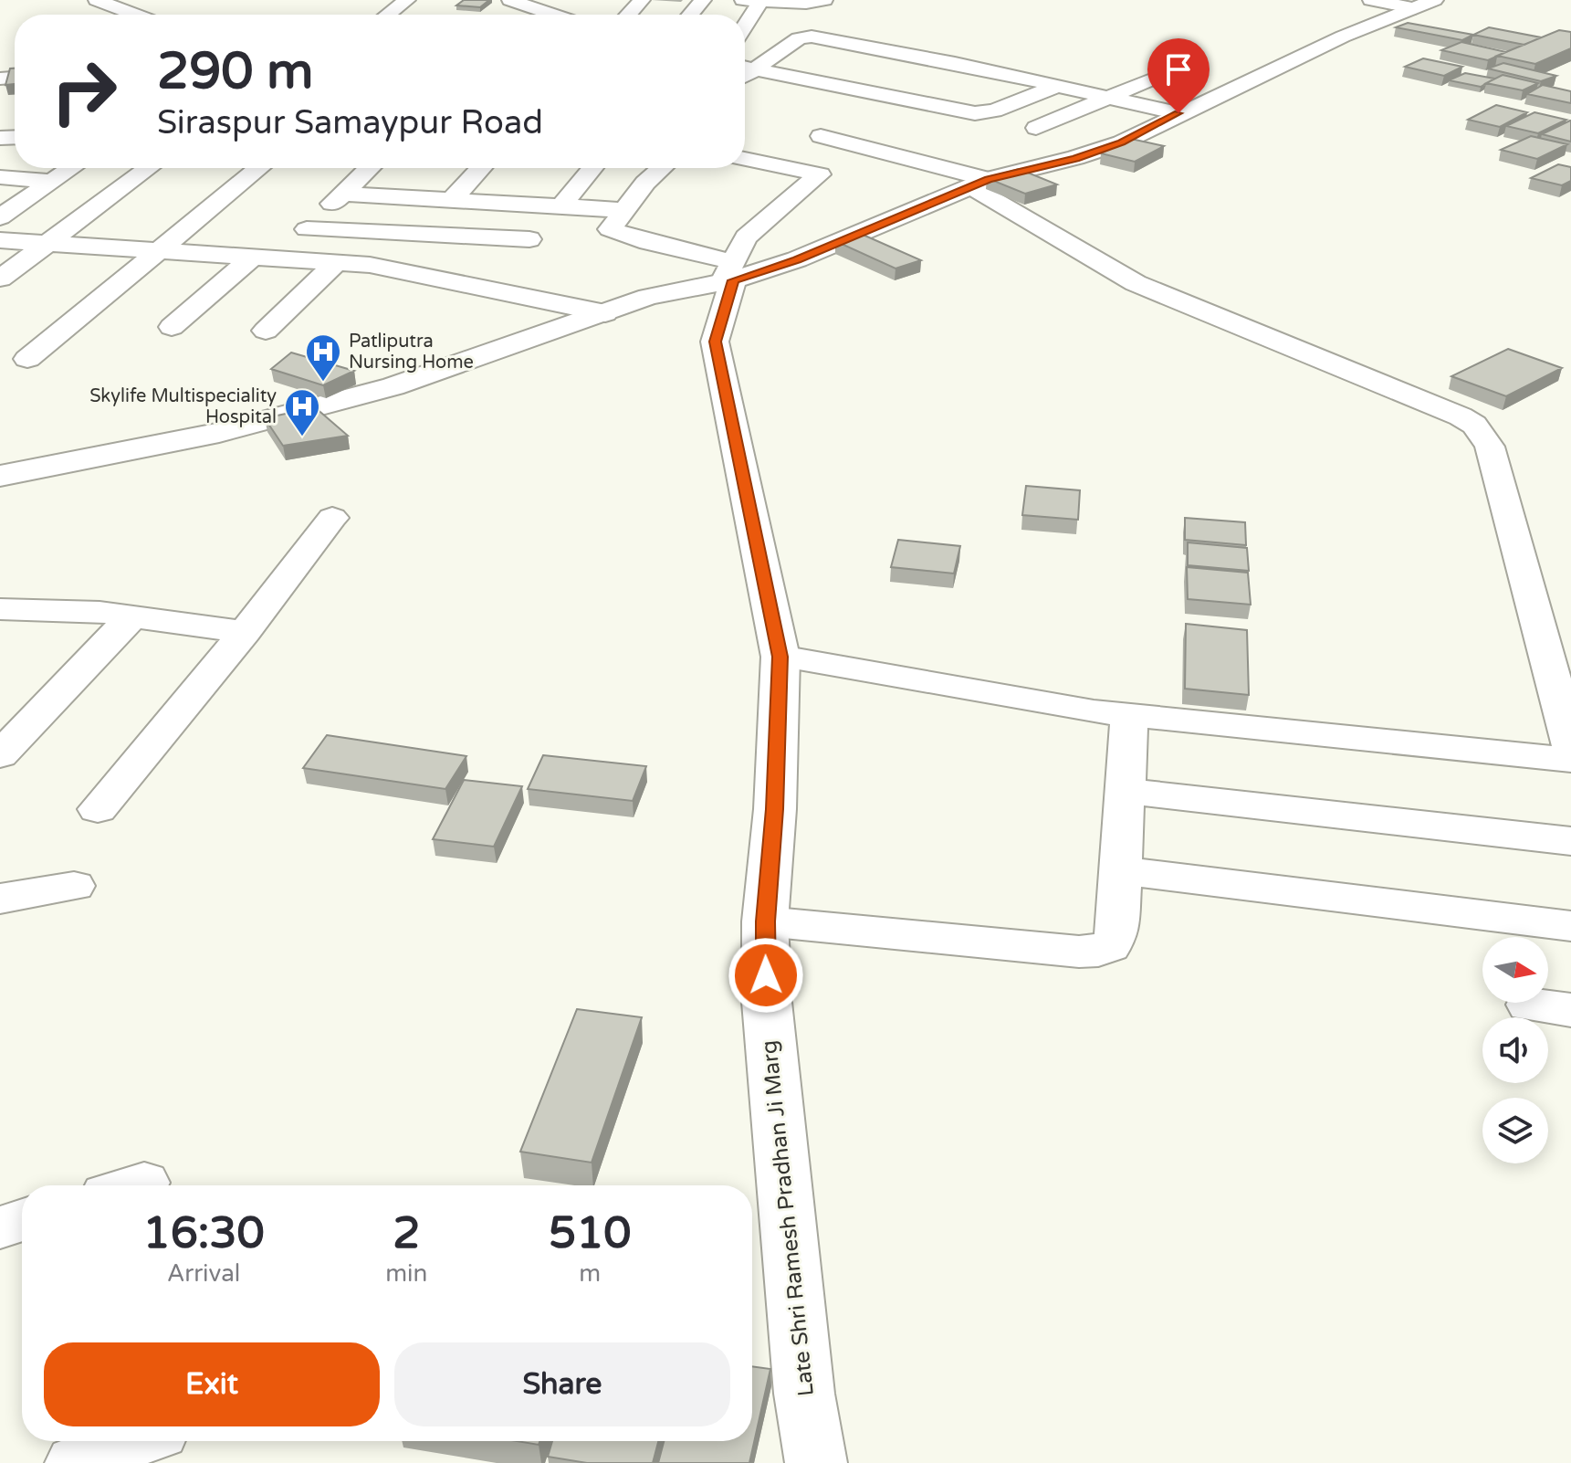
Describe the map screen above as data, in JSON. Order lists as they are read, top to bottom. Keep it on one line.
{"streets":{"street":["Late Shri Ramesh Pradhan Ji Marg"]},"places":{"hospital":["Patliputra Nursing Home","Skylife Multispeciality Hospital"]},"north":"right","page":{"turn":["290 m","Siraspur Samaypur Road"],"eta":["16:30","Arrival","2","min","510","m"],"buttons":["Exit","Share"]}}
